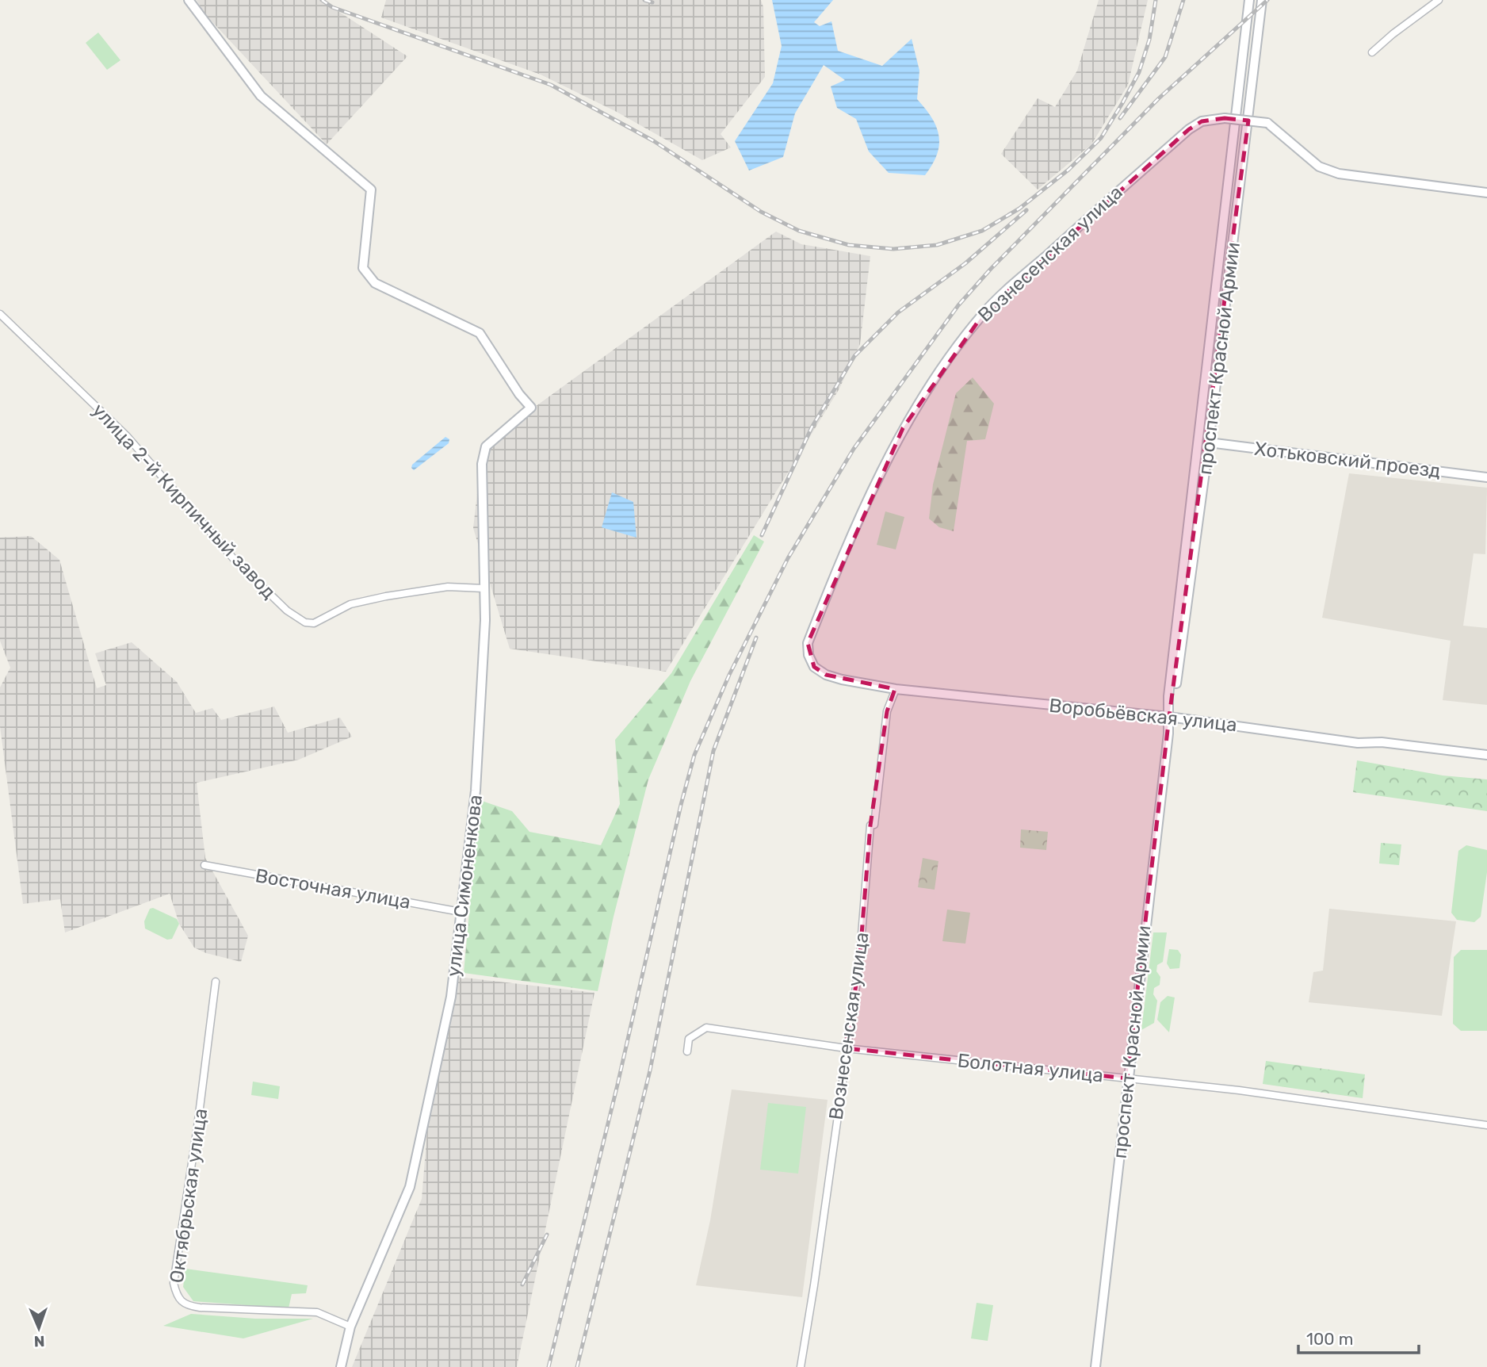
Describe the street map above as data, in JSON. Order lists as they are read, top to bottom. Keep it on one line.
{"streets":{"main road":["Вознесенская улица","проспект Красной Армии","Хотьковский проезд","Воробьёвская улица","улица Симоненкова"],"street":["улица 2-й Кирпичный завод","Восточная улица","Болотная улица","Октябрьская улица"]},"crossings":[["Вознесенская улица","Воробьёвская улица"],["Вознесенская улица","Болотная улица"],["проспект Красной Армии","Хотьковский проезд"],["проспект Красной Армии","Воробьёвская улица"],["проспект Красной Армии","Болотная улица"],["улица 2-й Кирпичный завод","улица Симоненкова"],["улица Симоненкова","Восточная улица"],["улица Симоненкова","Октябрьская улица"]],"scale_bar":"100 m","north":"bottom"}
